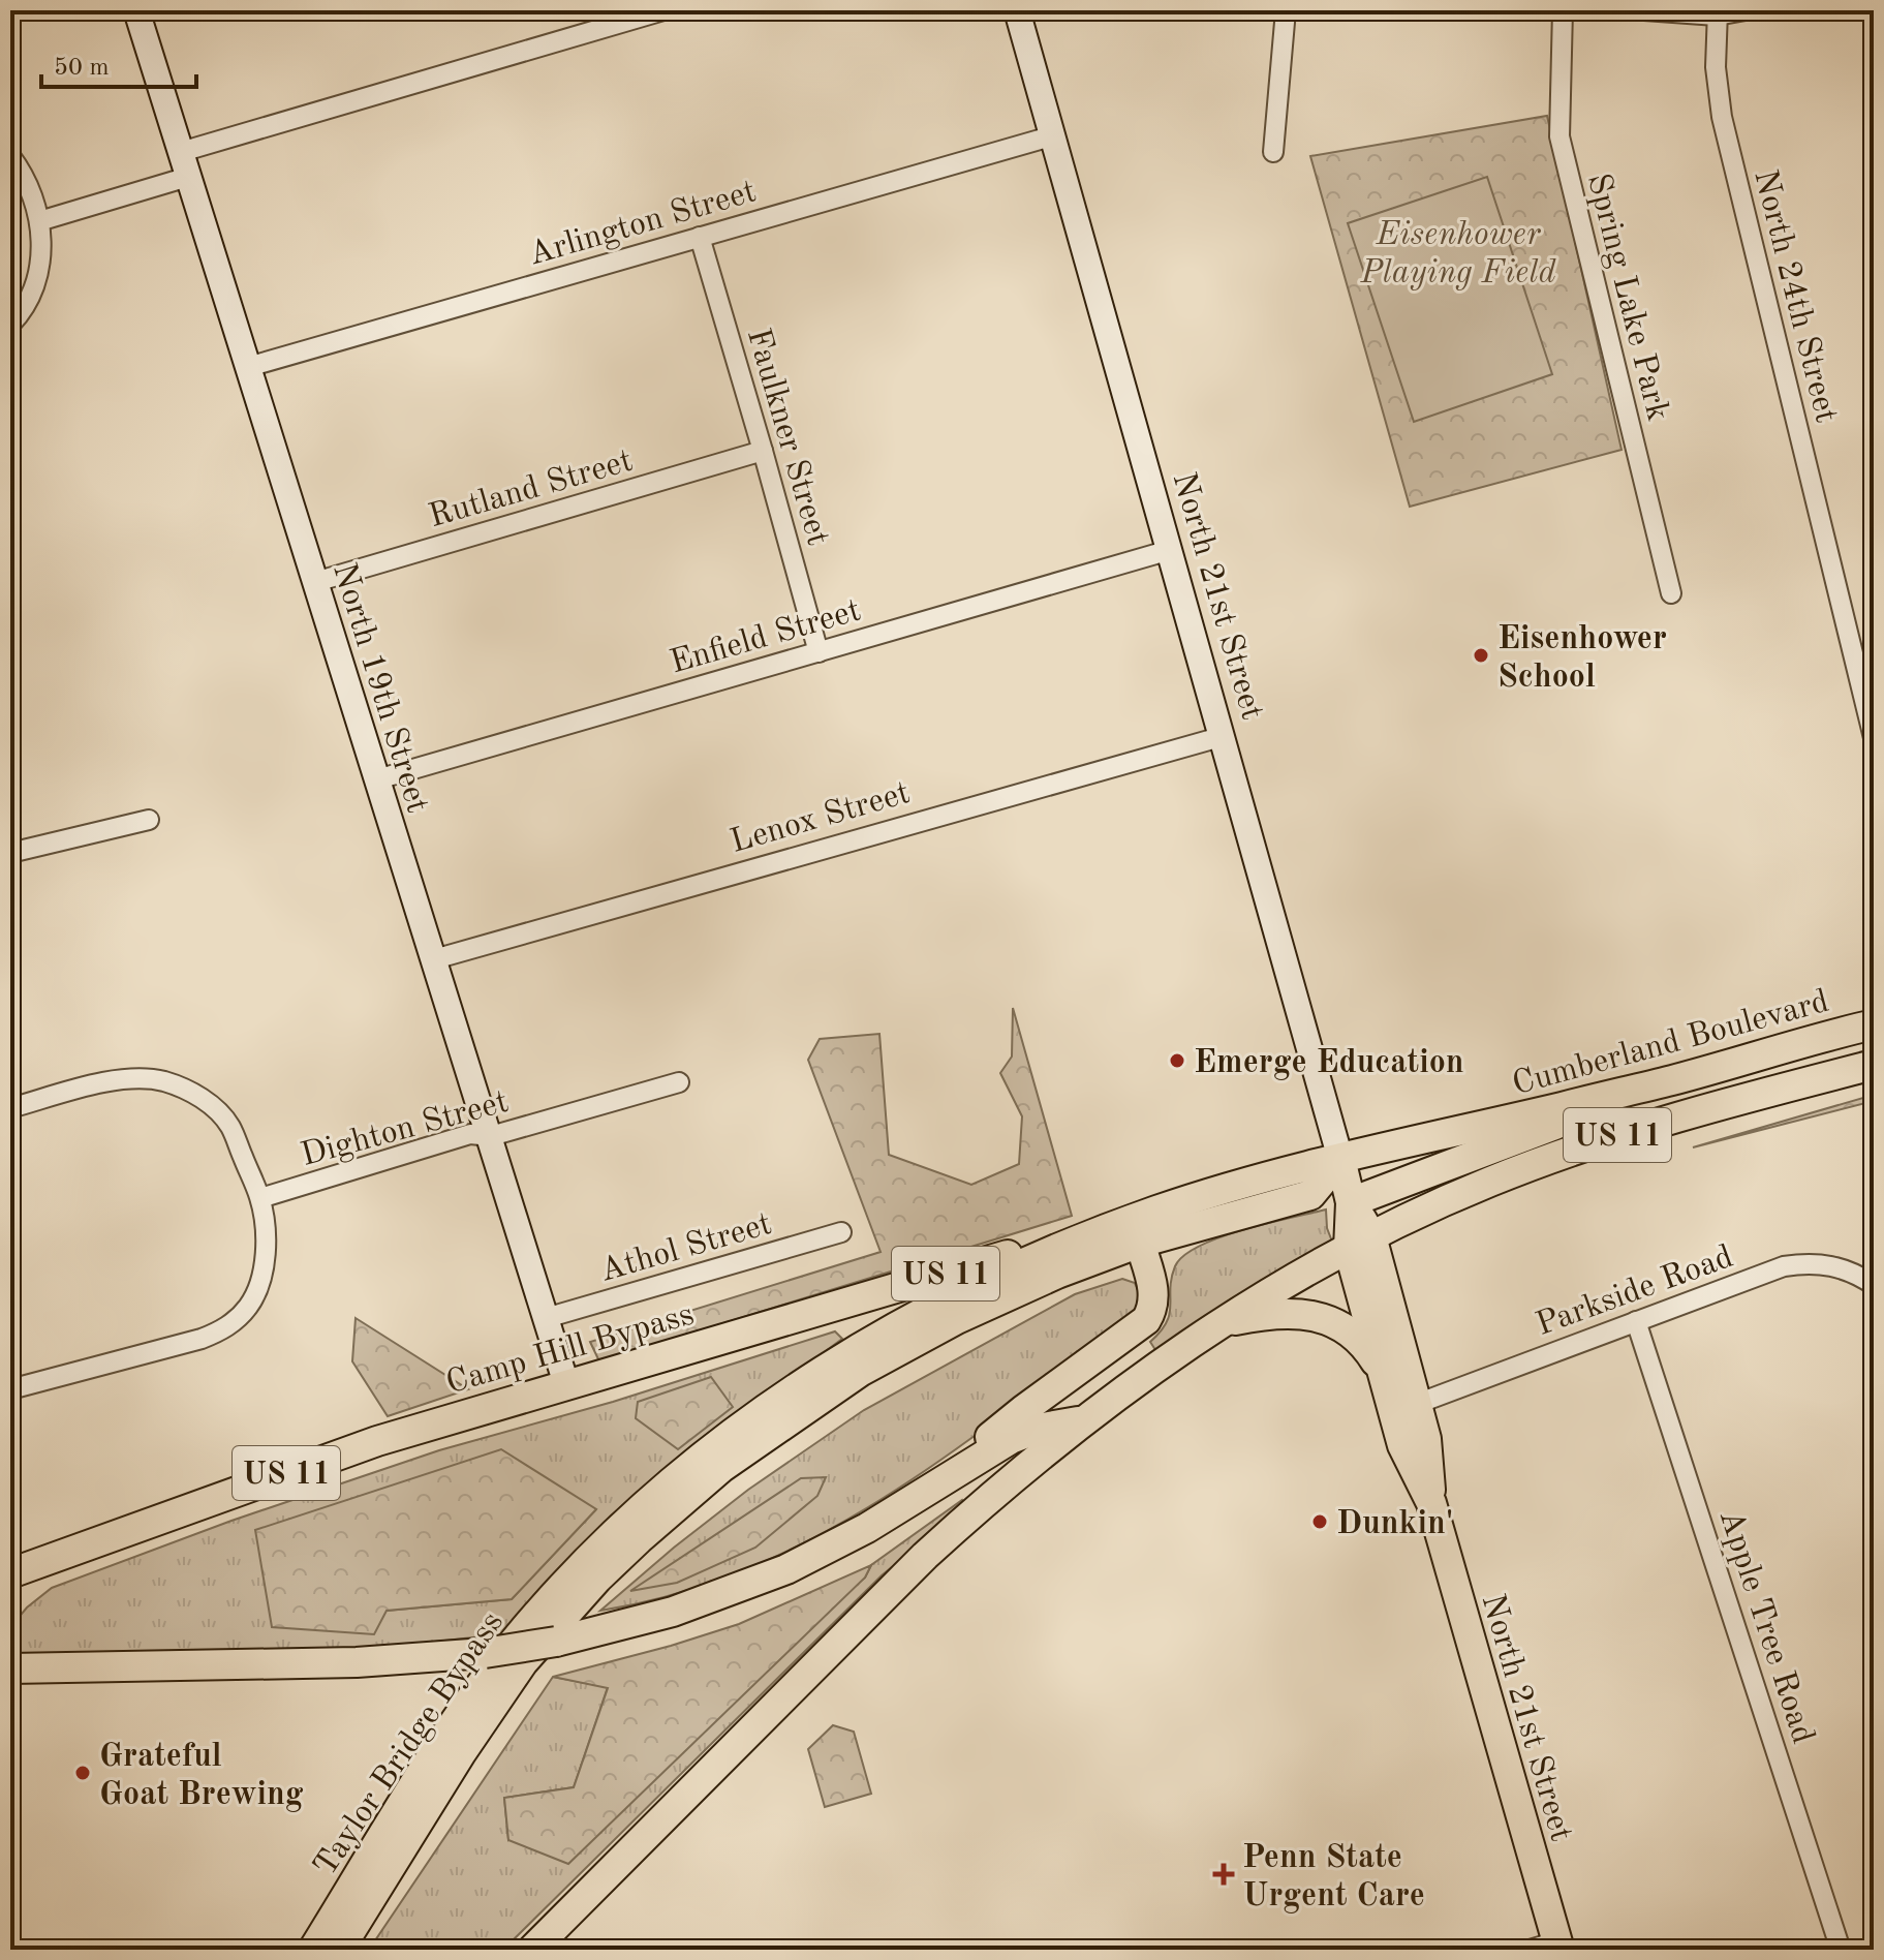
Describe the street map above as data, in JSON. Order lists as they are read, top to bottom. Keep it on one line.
{"streets":{"main road":["North 21st Street","Cumberland Boulevard","US 11","Camp Hill Bypass","Taylor Bridge Bypass"],"street":["Arlington Street","North 24th Street","Spring Lake Park","Faulkner Street","Rutland Street","Enfield Street","North 19th Street","Lenox Street","Dighton Street","Athol Street","Parkside Road","Apple Tree Road"]},"crossings":[["Arlington Street","Faulkner Street"],["Arlington Street","North 21st Street"],["Arlington Street","North 19th Street"],["Faulkner Street","Rutland Street"],["Faulkner Street","Enfield Street"],["Rutland Street","North 19th Street"],["North 21st Street","Enfield Street"],["North 21st Street","Lenox Street"],["North 21st Street","Cumberland Boulevard"],["North 21st Street","US 11"],["North 21st Street","Parkside Road"],["North 21st Street","Taylor Bridge Bypass"],["Enfield Street","North 19th Street"],["North 19th Street","Lenox Street"],["North 19th Street","Dighton Street"],["North 19th Street","Athol Street"],["North 19th Street","Camp Hill Bypass"],["Cumberland Boulevard","Taylor Bridge Bypass"],["Parkside Road","Apple Tree Road"],["Camp Hill Bypass","Taylor Bridge Bypass"]],"parks":["Eisenhower Playing Field"],"places":{"other":["Eisenhower School","Emerge Education","Dunkin'","Grateful Goat Brewing"],"health":["Penn State Urgent Care"]},"scale_bar":"50 m"}
